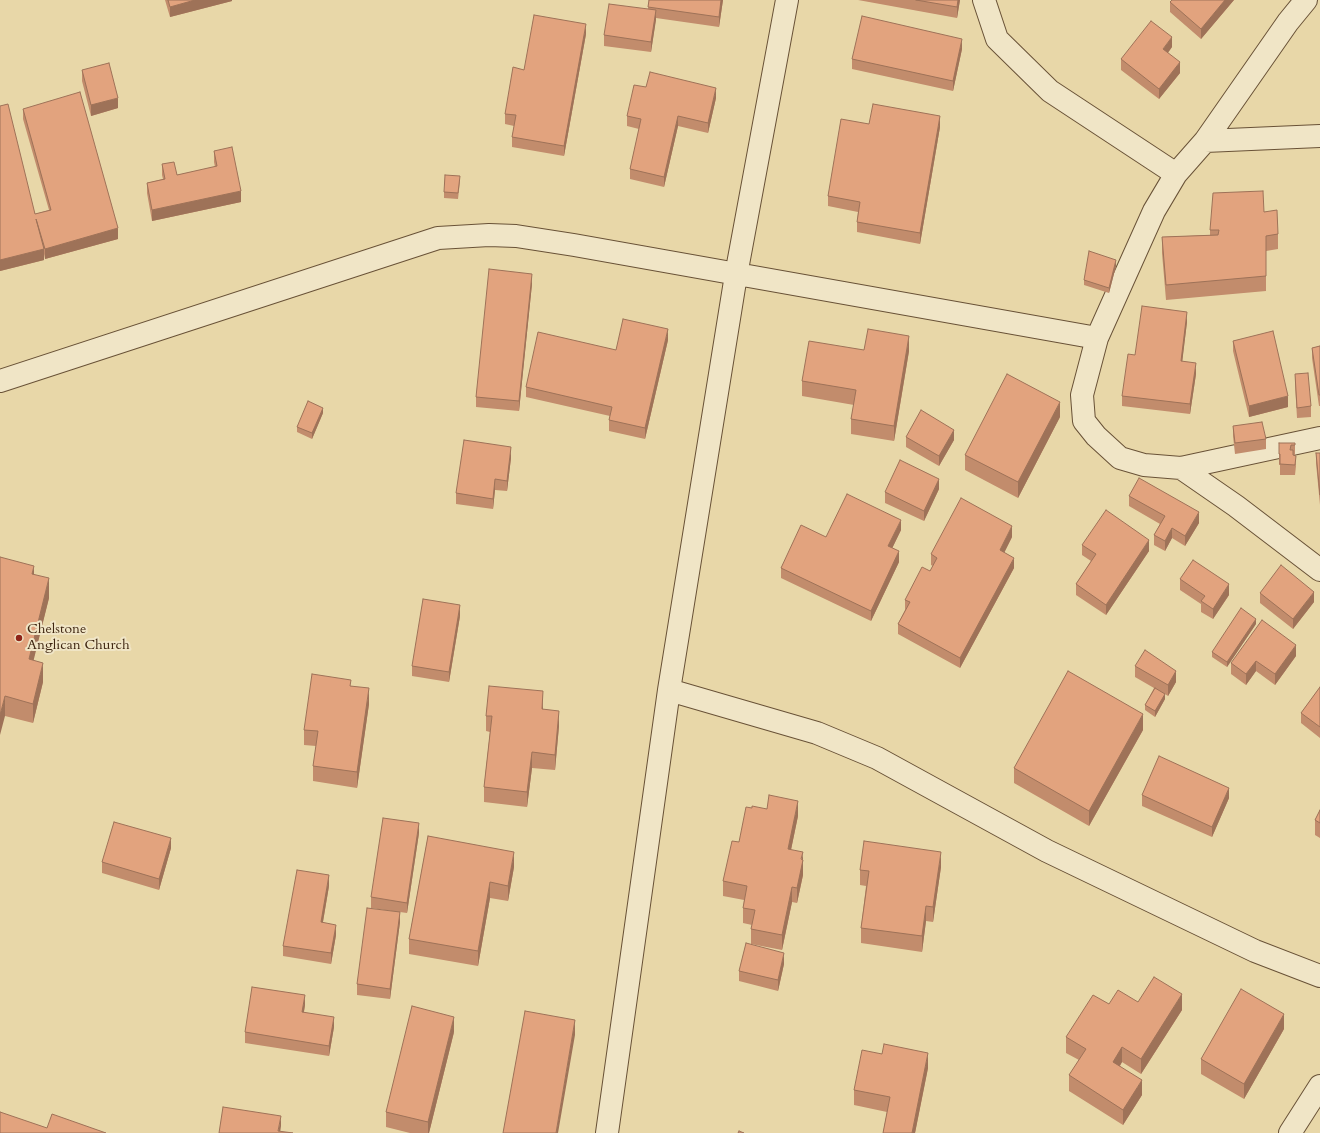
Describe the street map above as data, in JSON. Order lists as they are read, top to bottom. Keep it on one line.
{"places":["Chelstone Anglican Church"]}
